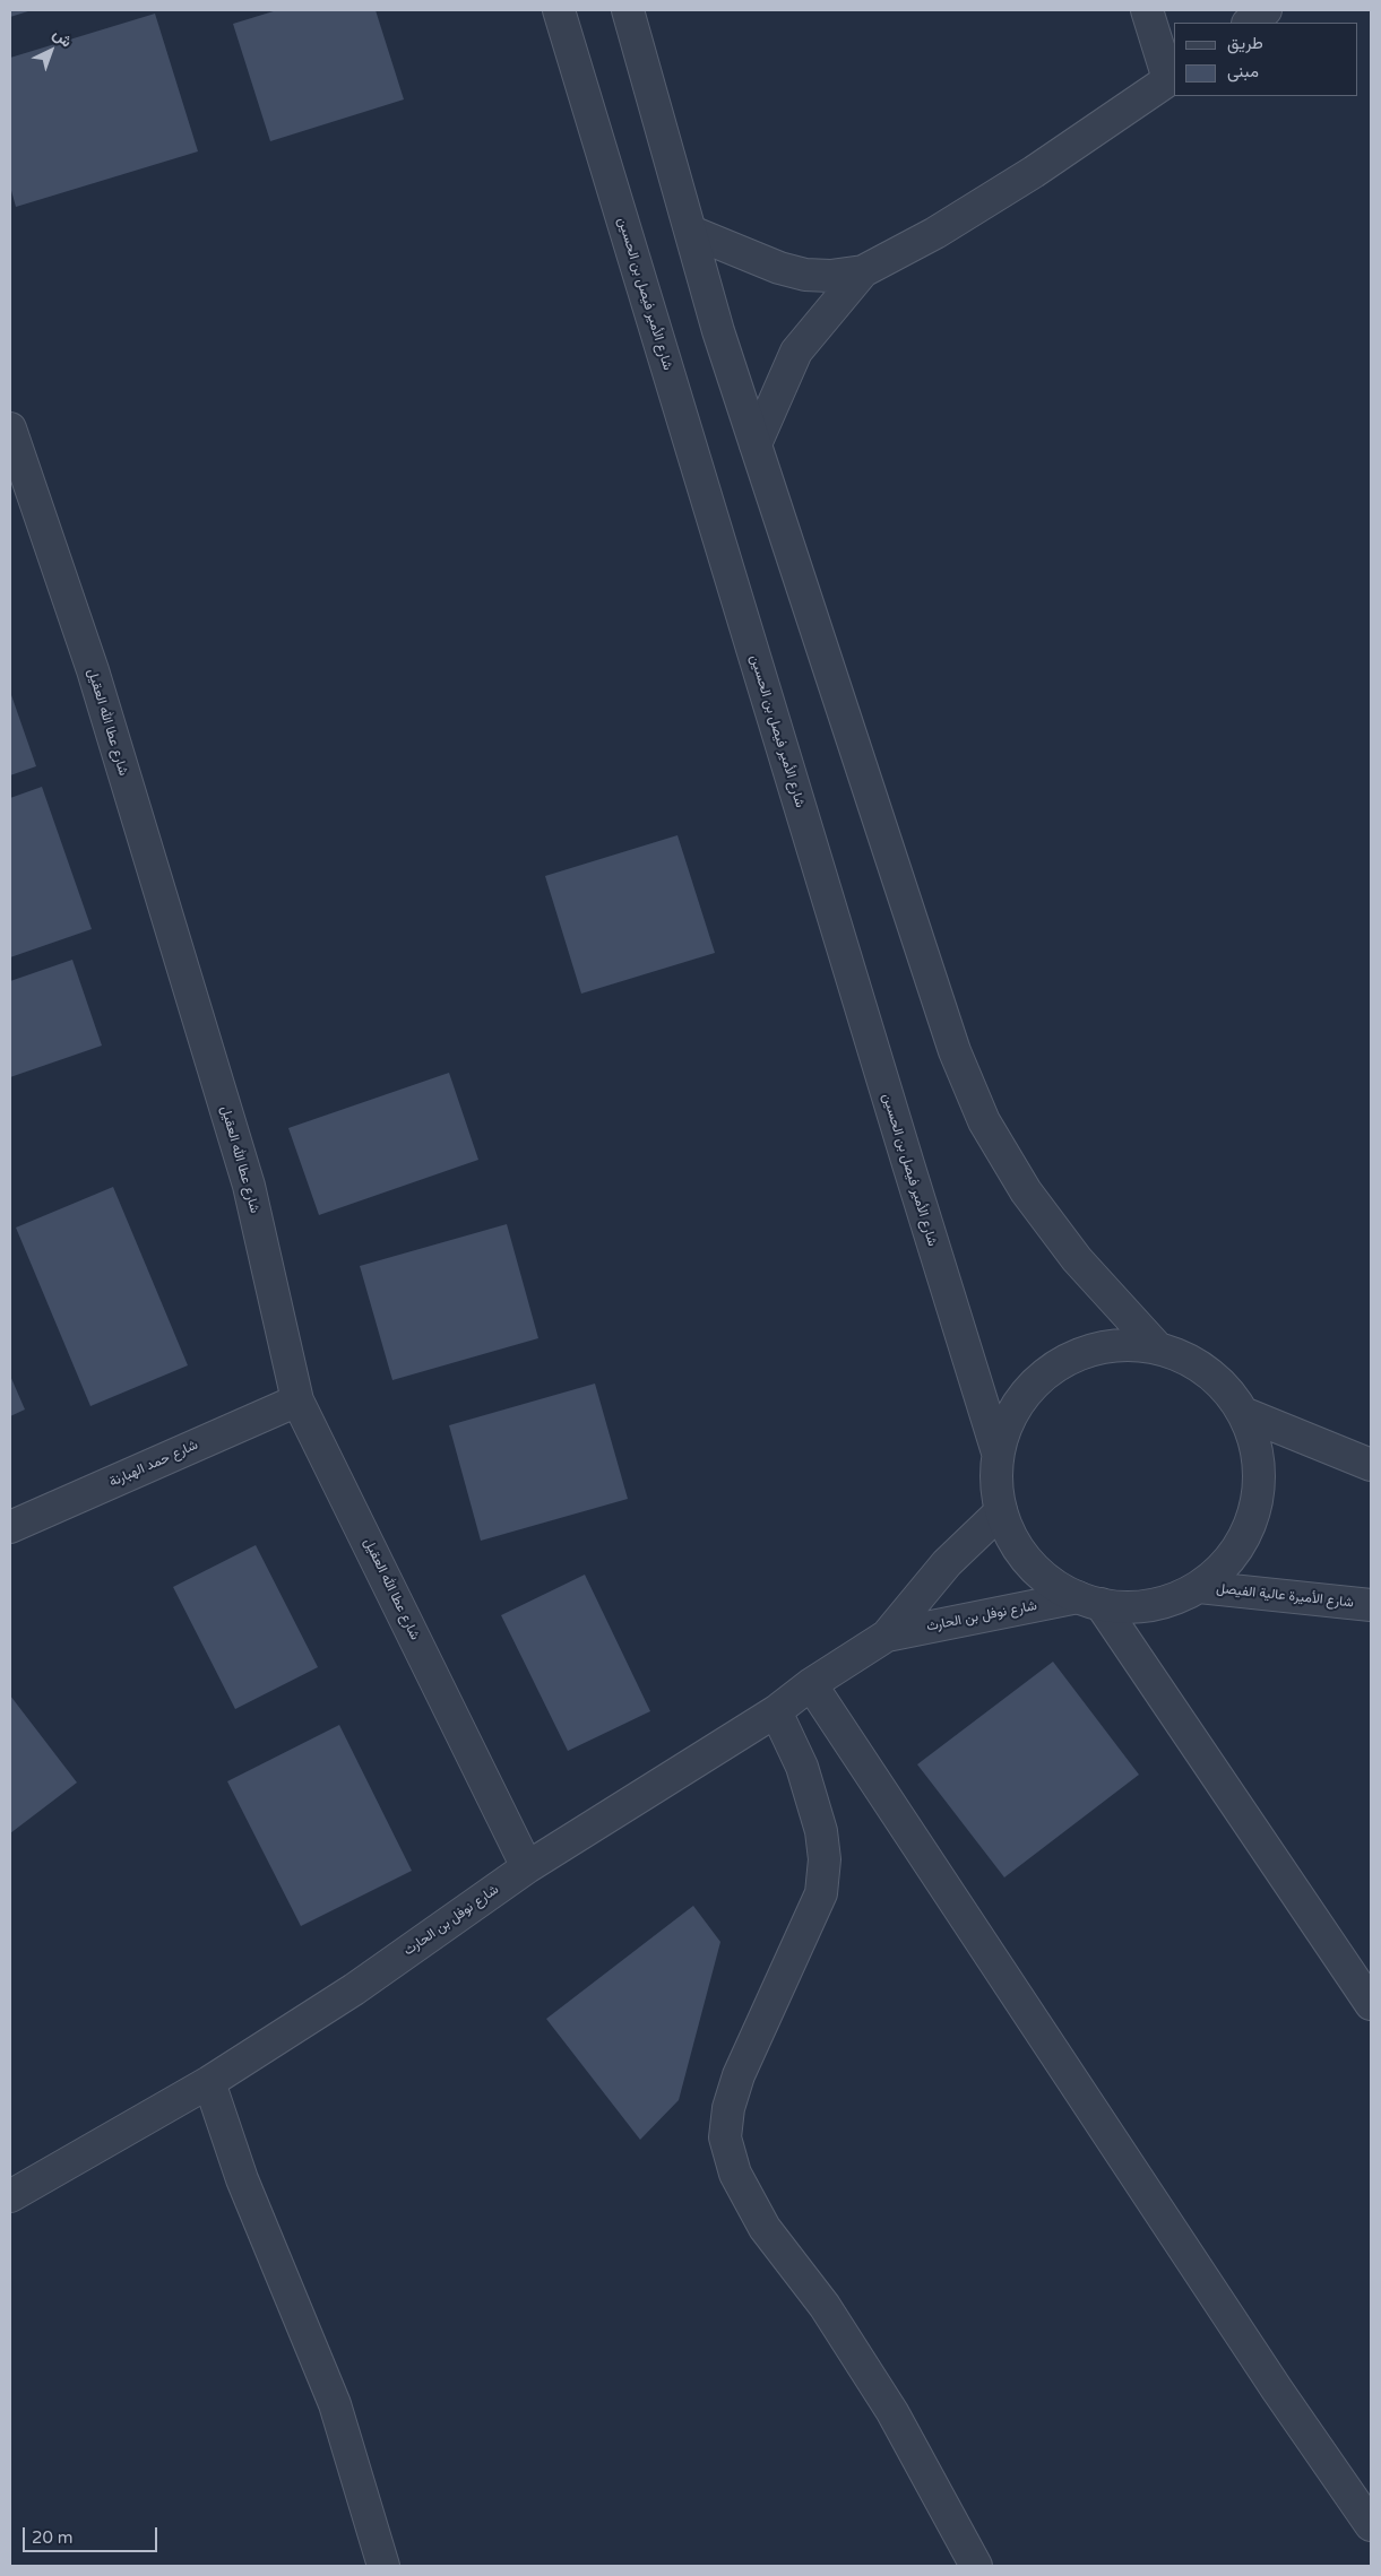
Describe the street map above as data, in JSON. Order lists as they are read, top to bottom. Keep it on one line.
{"streets":{"street":["شارع الأمير فيصل بن الحسين","شارع عطا الله العقيل","شارع حمد الهبارنة","شارع الأميرة عالية الفيصل","شارع نوفل بن الحارث"]},"crossings":[["شارع عطا الله العقيل","شارع حمد الهبارنة"],["شارع عطا الله العقيل","شارع نوفل بن الحارث"]],"legend":["طريق","مبنى"],"scale_bar":"20 m","north":"top right"}
